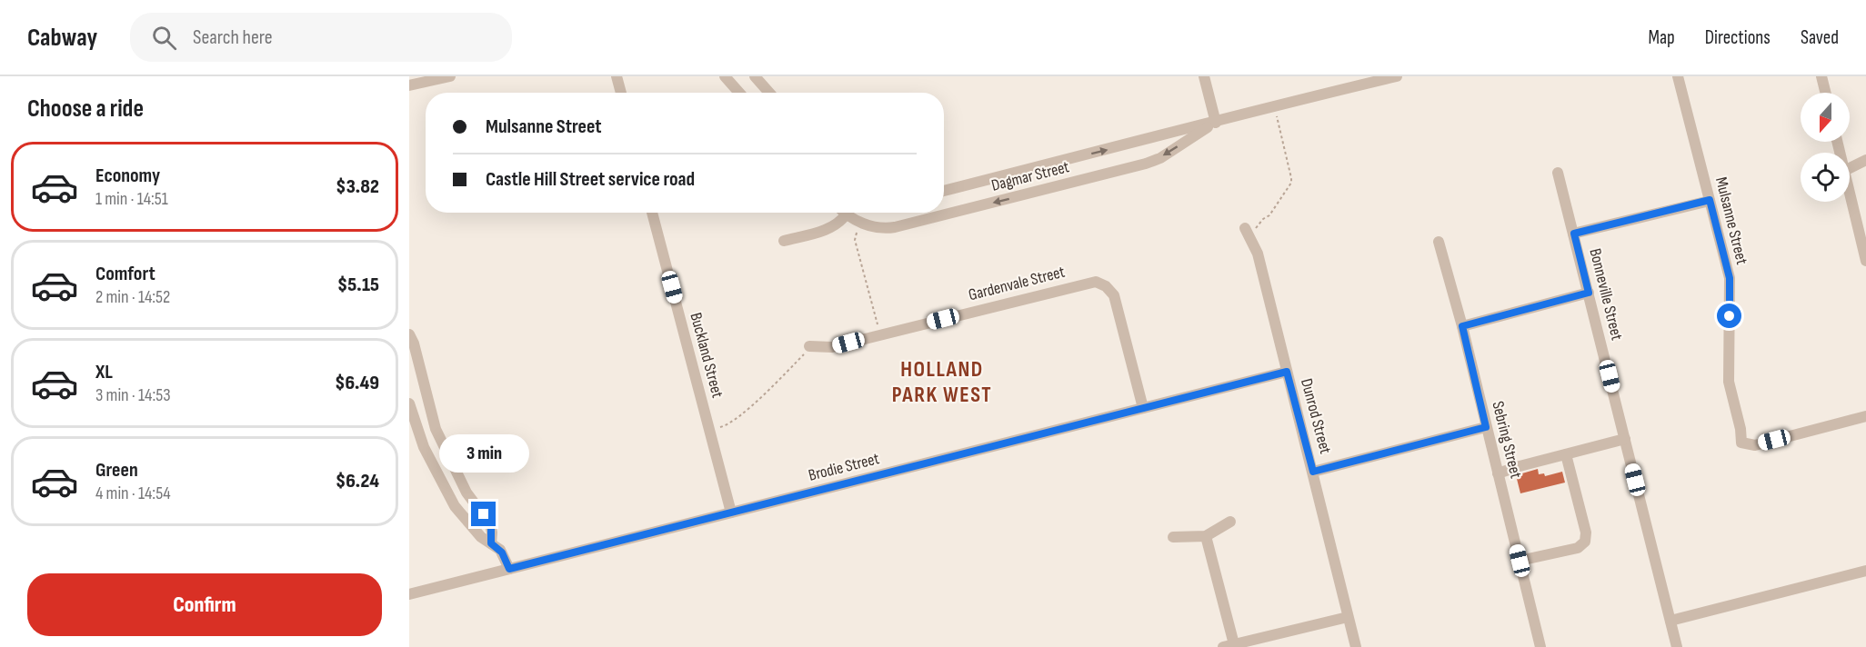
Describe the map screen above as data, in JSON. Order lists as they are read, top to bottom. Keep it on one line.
{"streets":{"street":["Dagmar Street","Mulsanne Street","Gardenvale Street","Bonneville Street","Buckland Street","Dunrod Street","Sebring Street","Brodie Street"]},"crossings":[["Gardenvale Street","Brodie Street"],["Buckland Street","Brodie Street"],["Dunrod Street","Brodie Street"]],"districts":["HOLLAND PARK WEST"],"north":"bottom","page":{"header":"Cabway","search":"Search here","nav":["Map","Directions","Saved"],"heading":"Choose a ride","banner":["Mulsanne Street","Castle Hill Street service road"],"list":[{"name":"Economy","note":"1 min · 14:51","value":"$3.82"},{"name":"Comfort","note":"2 min · 14:52","value":"$5.15"},{"name":"XL","note":"3 min · 14:53","value":"$6.49"},{"name":"Green","note":"4 min · 14:54","value":"$6.24"}],"bubble":"3 min","buttons":"Confirm"}}
